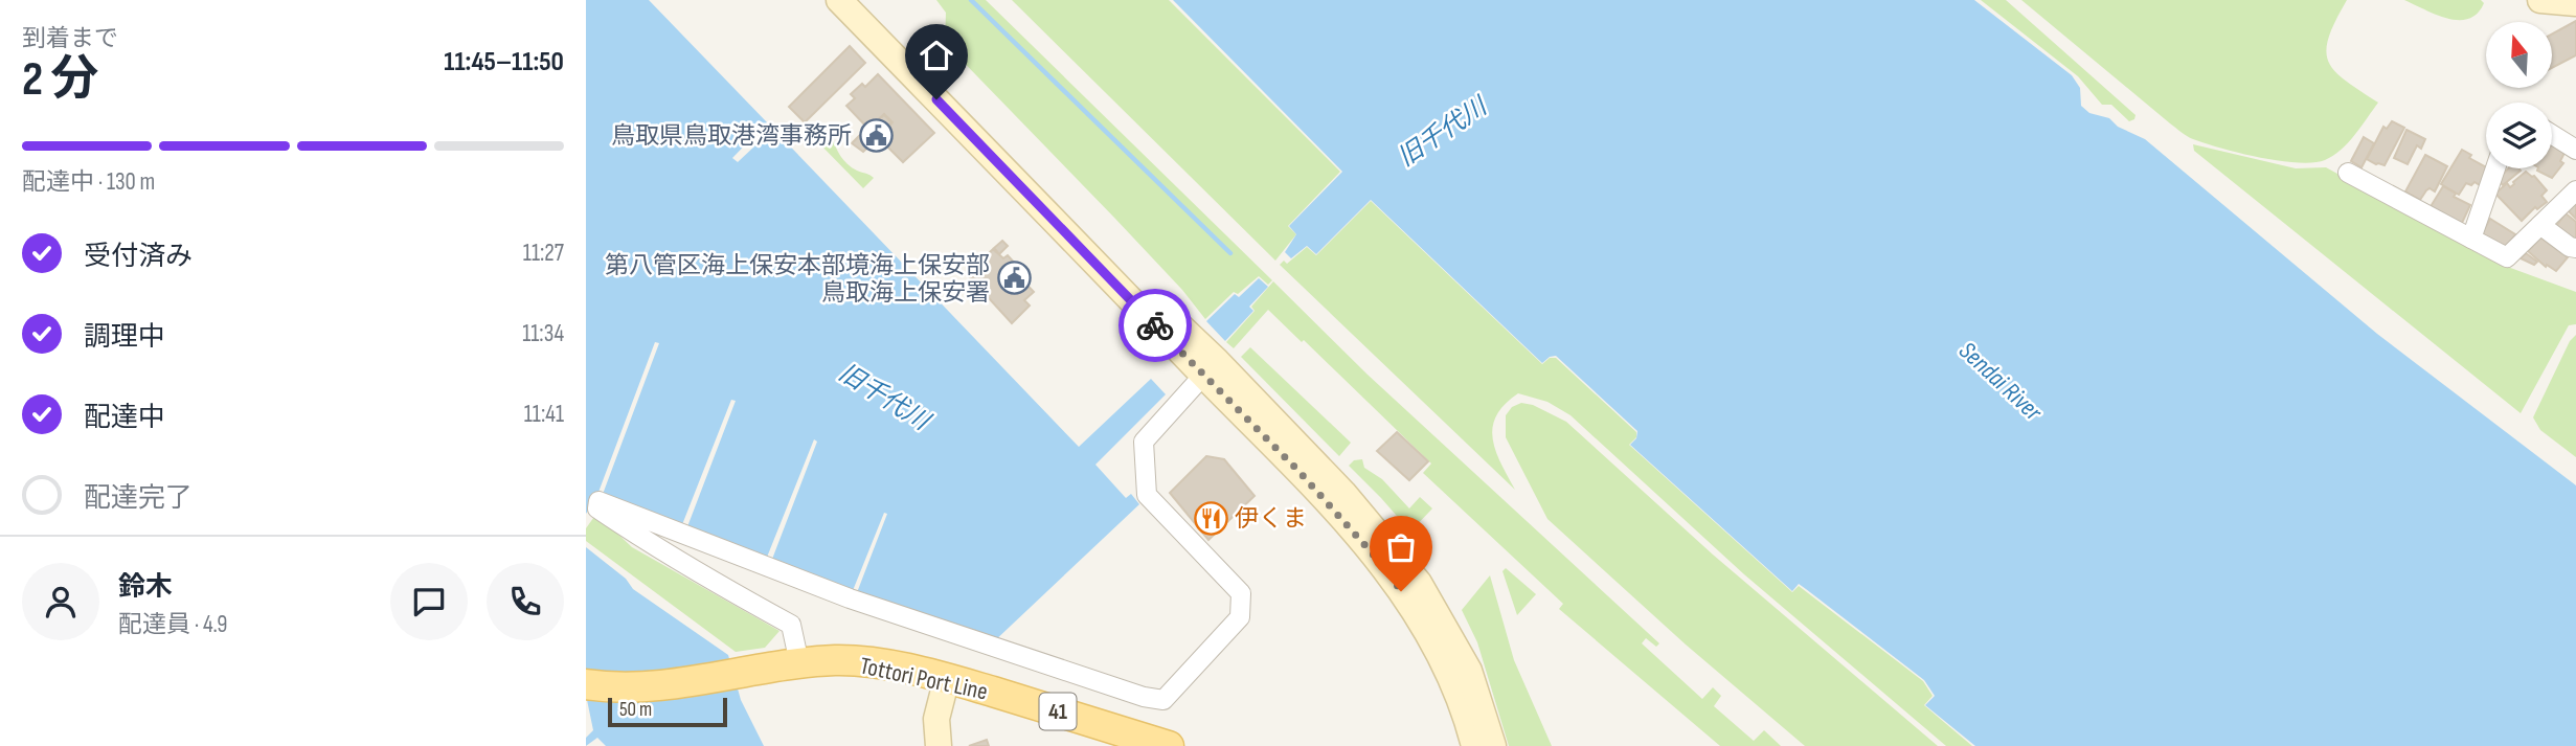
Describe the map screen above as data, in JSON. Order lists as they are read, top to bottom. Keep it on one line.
{"streets":{"main road":["Tottori Port Line","41"]},"water":["旧千代川","Sendai River"],"places":{"public building":["鳥取県鳥取港湾事務所","第八管区海上保安本部境海上保安部 鳥取海上保安署"],"restaurant":["伊くま"]},"scale_bar":"50 m","north":"top","page":{"heading":["2 分","到着まで","11:45–11:50"],"panel":["鈴木","配達員 · 4.9"],"bar":"配達中 · 130 m","list":[["受付済み","11:27"],["調理中","11:34"],["配達中","11:41"],"配達完了"],"scale":"50 m"}}
